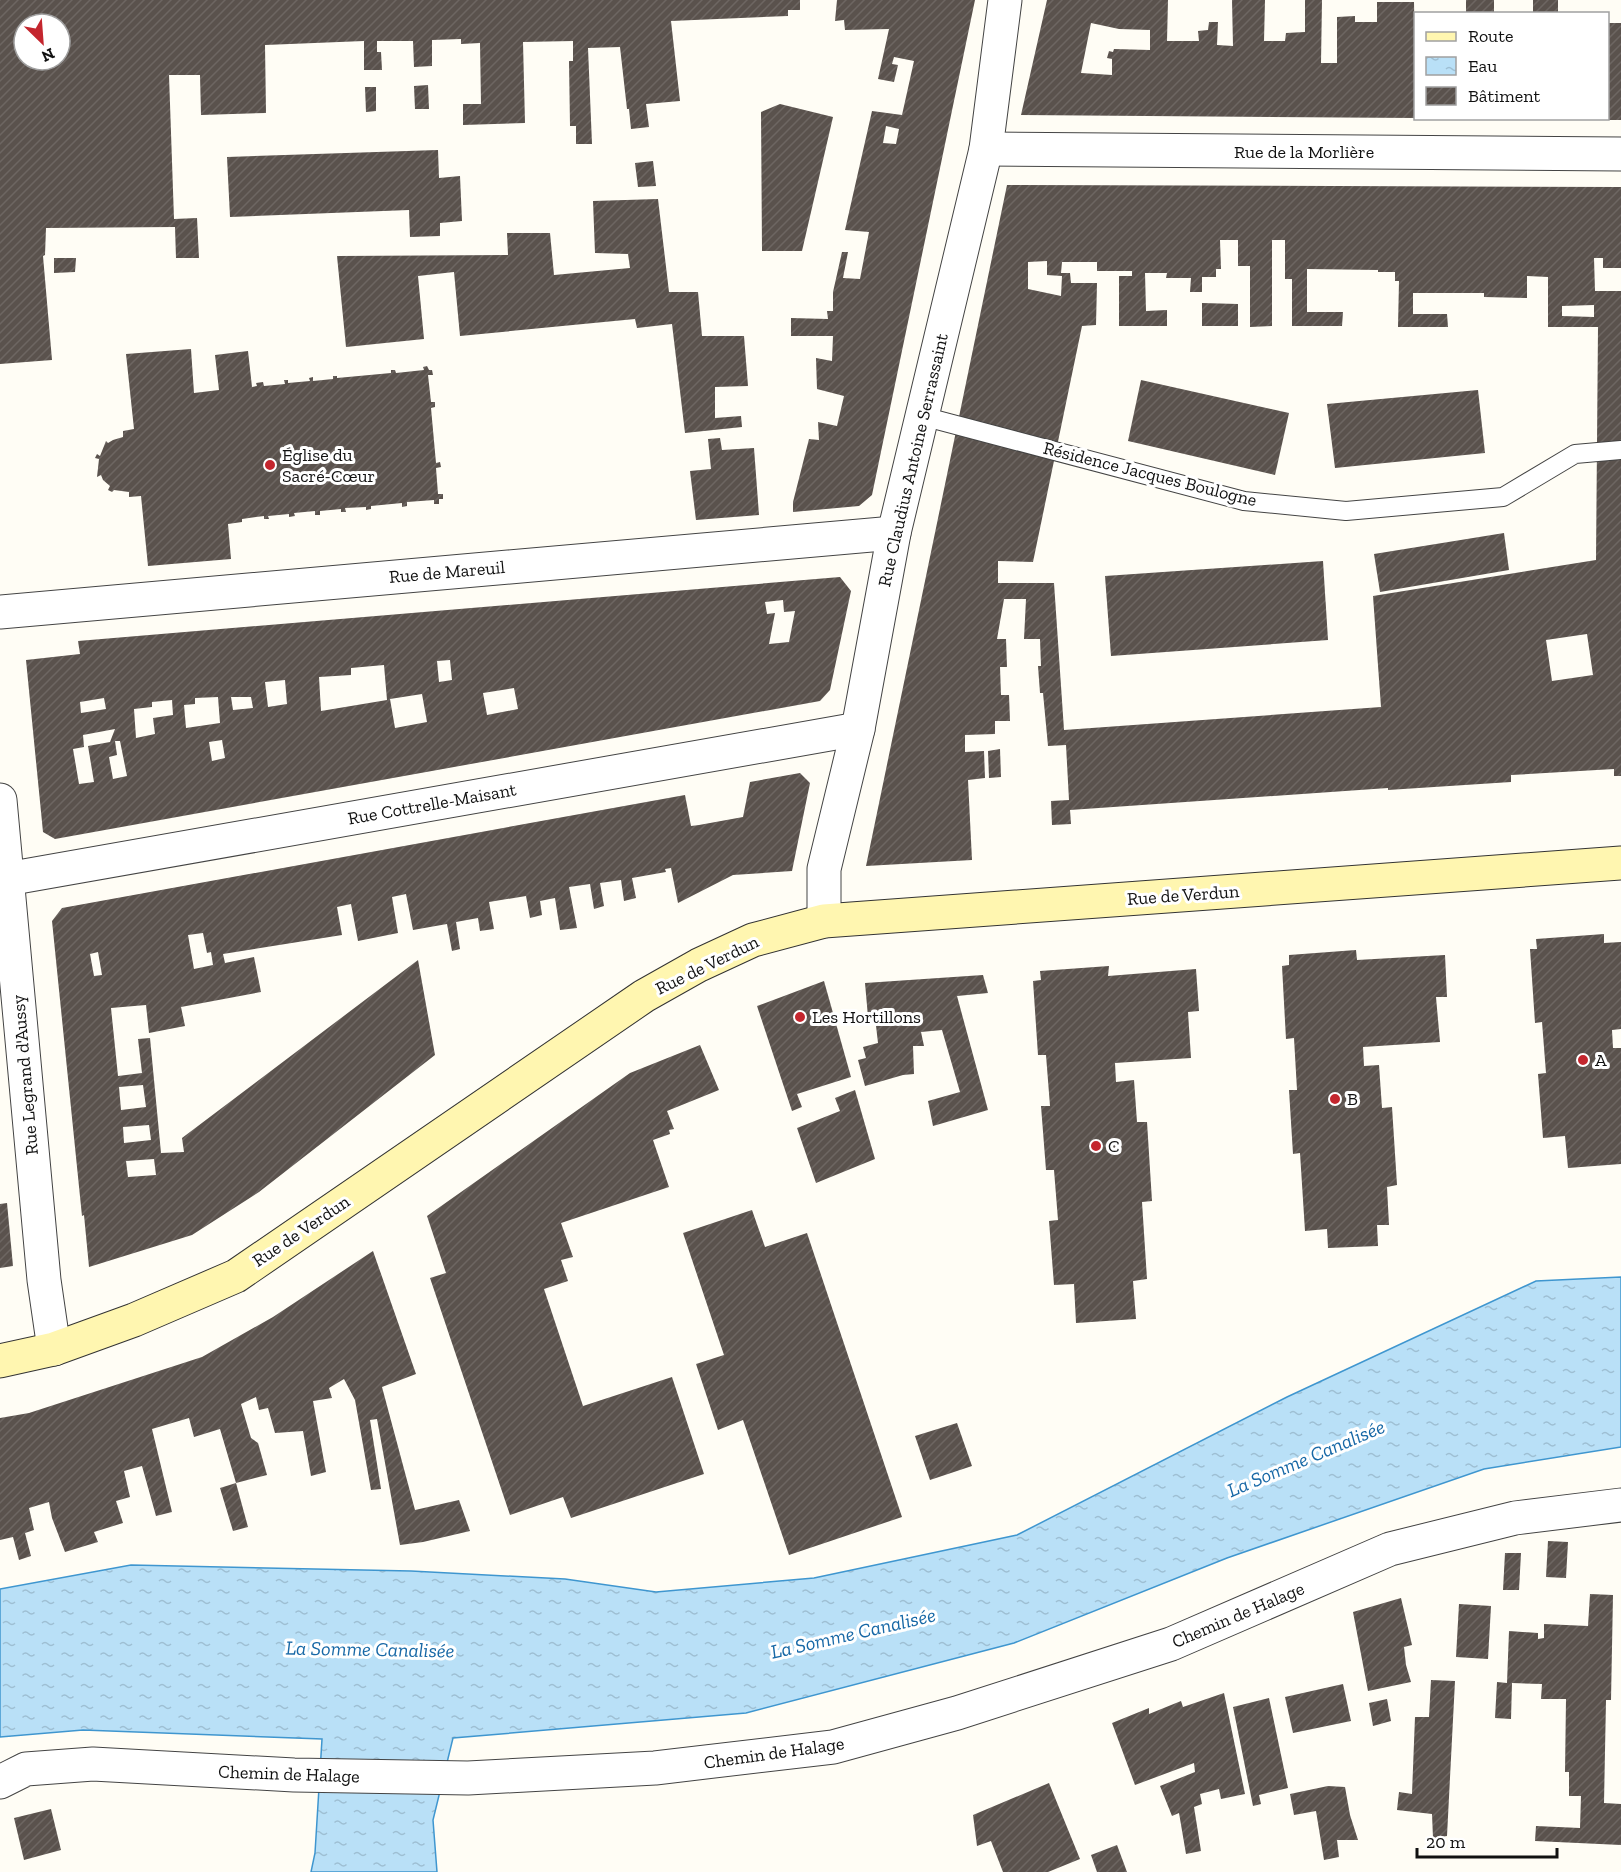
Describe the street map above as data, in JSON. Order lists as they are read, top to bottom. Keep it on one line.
{"streets":{"street":["Rue de la Morlière","Rue Claudius Antoine Serrassaint","Rue de Mareuil","Rue Cottrelle-Maisant","Rue de Verdun","Rue Legrand d'Aussy","Chemin de Halage"],"lane":["Résidence Jacques Boulogne"]},"crossings":[["Rue de la Morlière","Rue Claudius Antoine Serrassaint"],["Rue Claudius Antoine Serrassaint","Résidence Jacques Boulogne"],["Rue Claudius Antoine Serrassaint","Rue de Mareuil"],["Rue Claudius Antoine Serrassaint","Rue Cottrelle-Maisant"],["Rue Claudius Antoine Serrassaint","Rue de Verdun"],["Rue Cottrelle-Maisant","Rue Legrand d'Aussy"],["Rue de Verdun","Rue Legrand d'Aussy"]],"water":["La Somme Canalisée"],"places":["Église du Sacré-Cœur","Les Hortillons","A","B","C"],"legend":["Route","Eau","Bâtiment"],"scale_bar":"20 m","north":"bottom right"}
